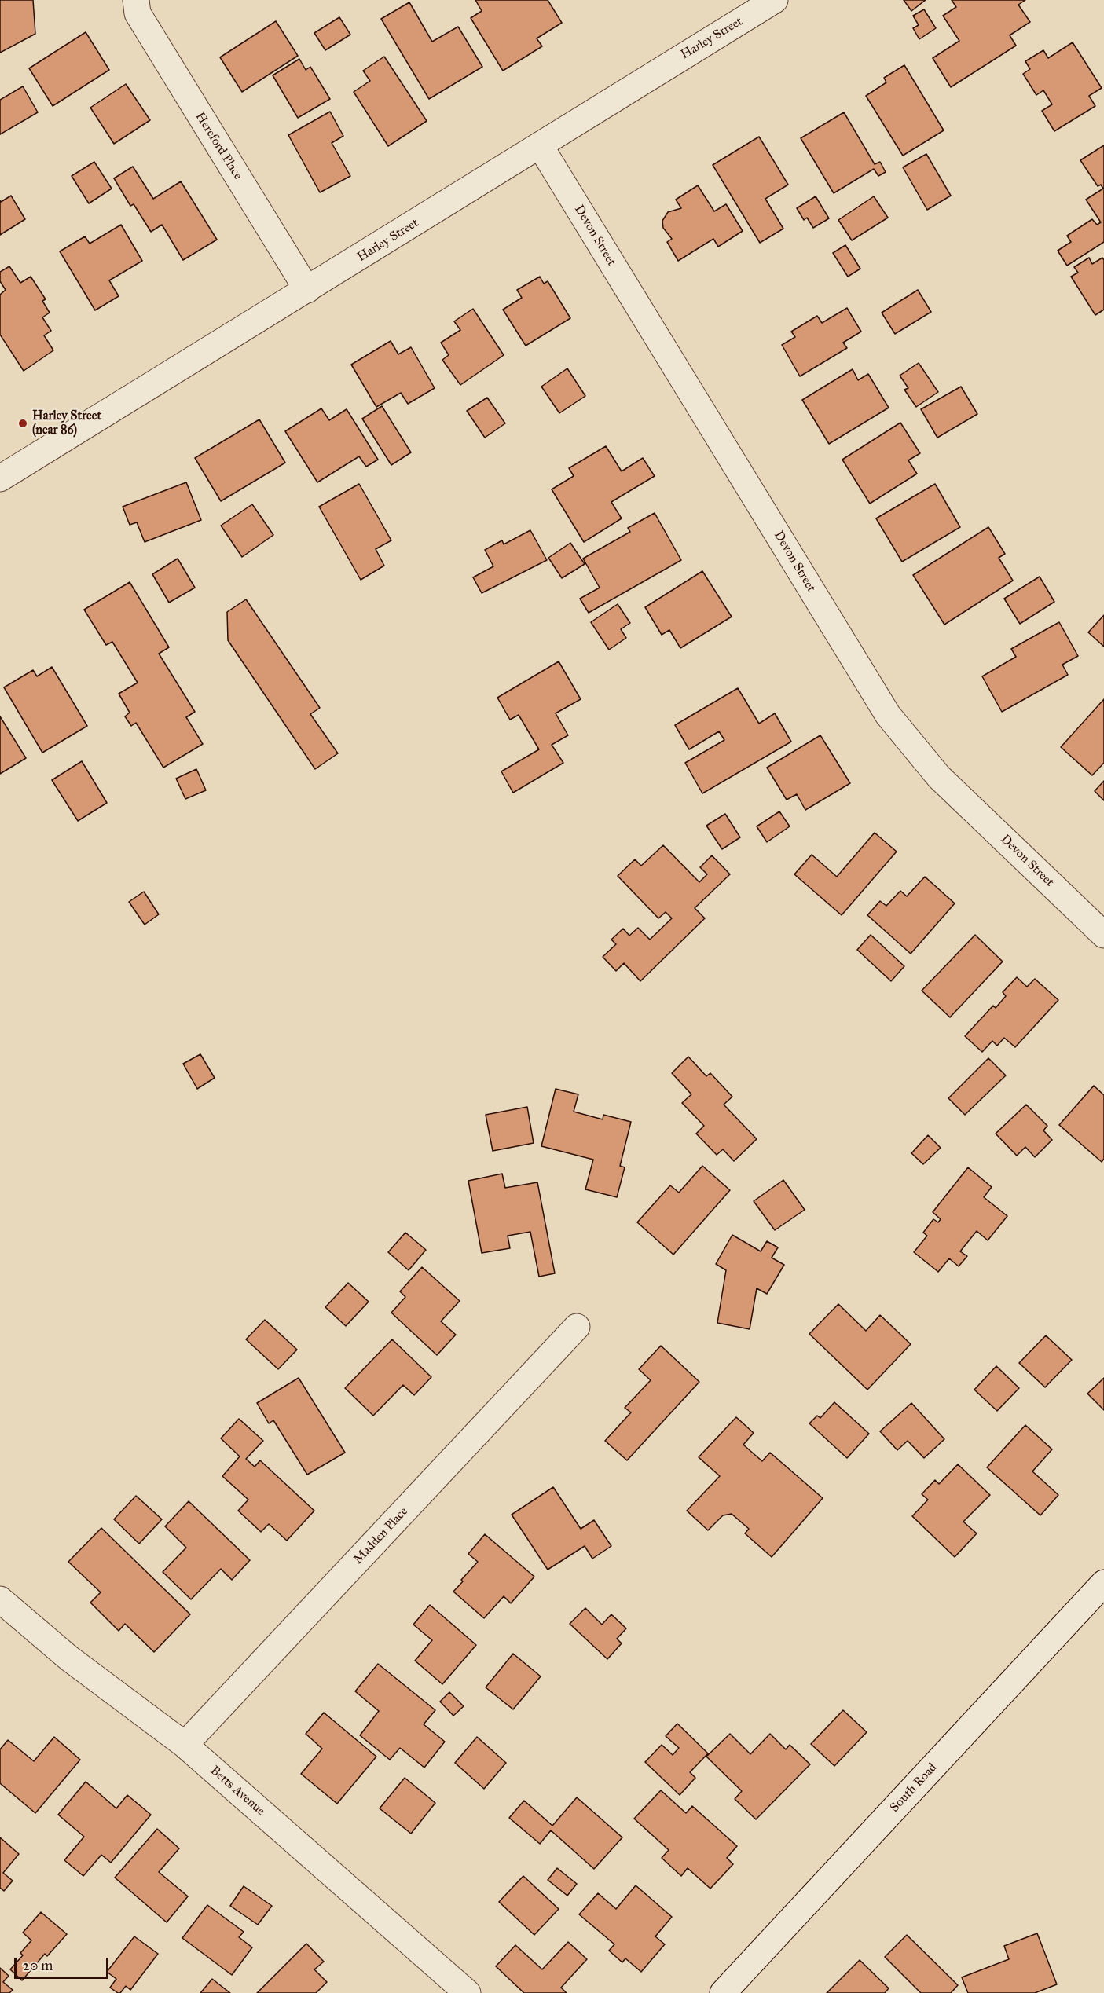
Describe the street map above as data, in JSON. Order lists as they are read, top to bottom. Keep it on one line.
{"streets":{"street":["Harley Street","Hereford Place","Devon Street","Madden Place","South Road","Betts Avenue"]},"crossings":[["Harley Street","Hereford Place"],["Harley Street","Devon Street"],["Madden Place","Betts Avenue"]],"places":["Harley Street (near 86)"],"scale_bar":"20 m"}
